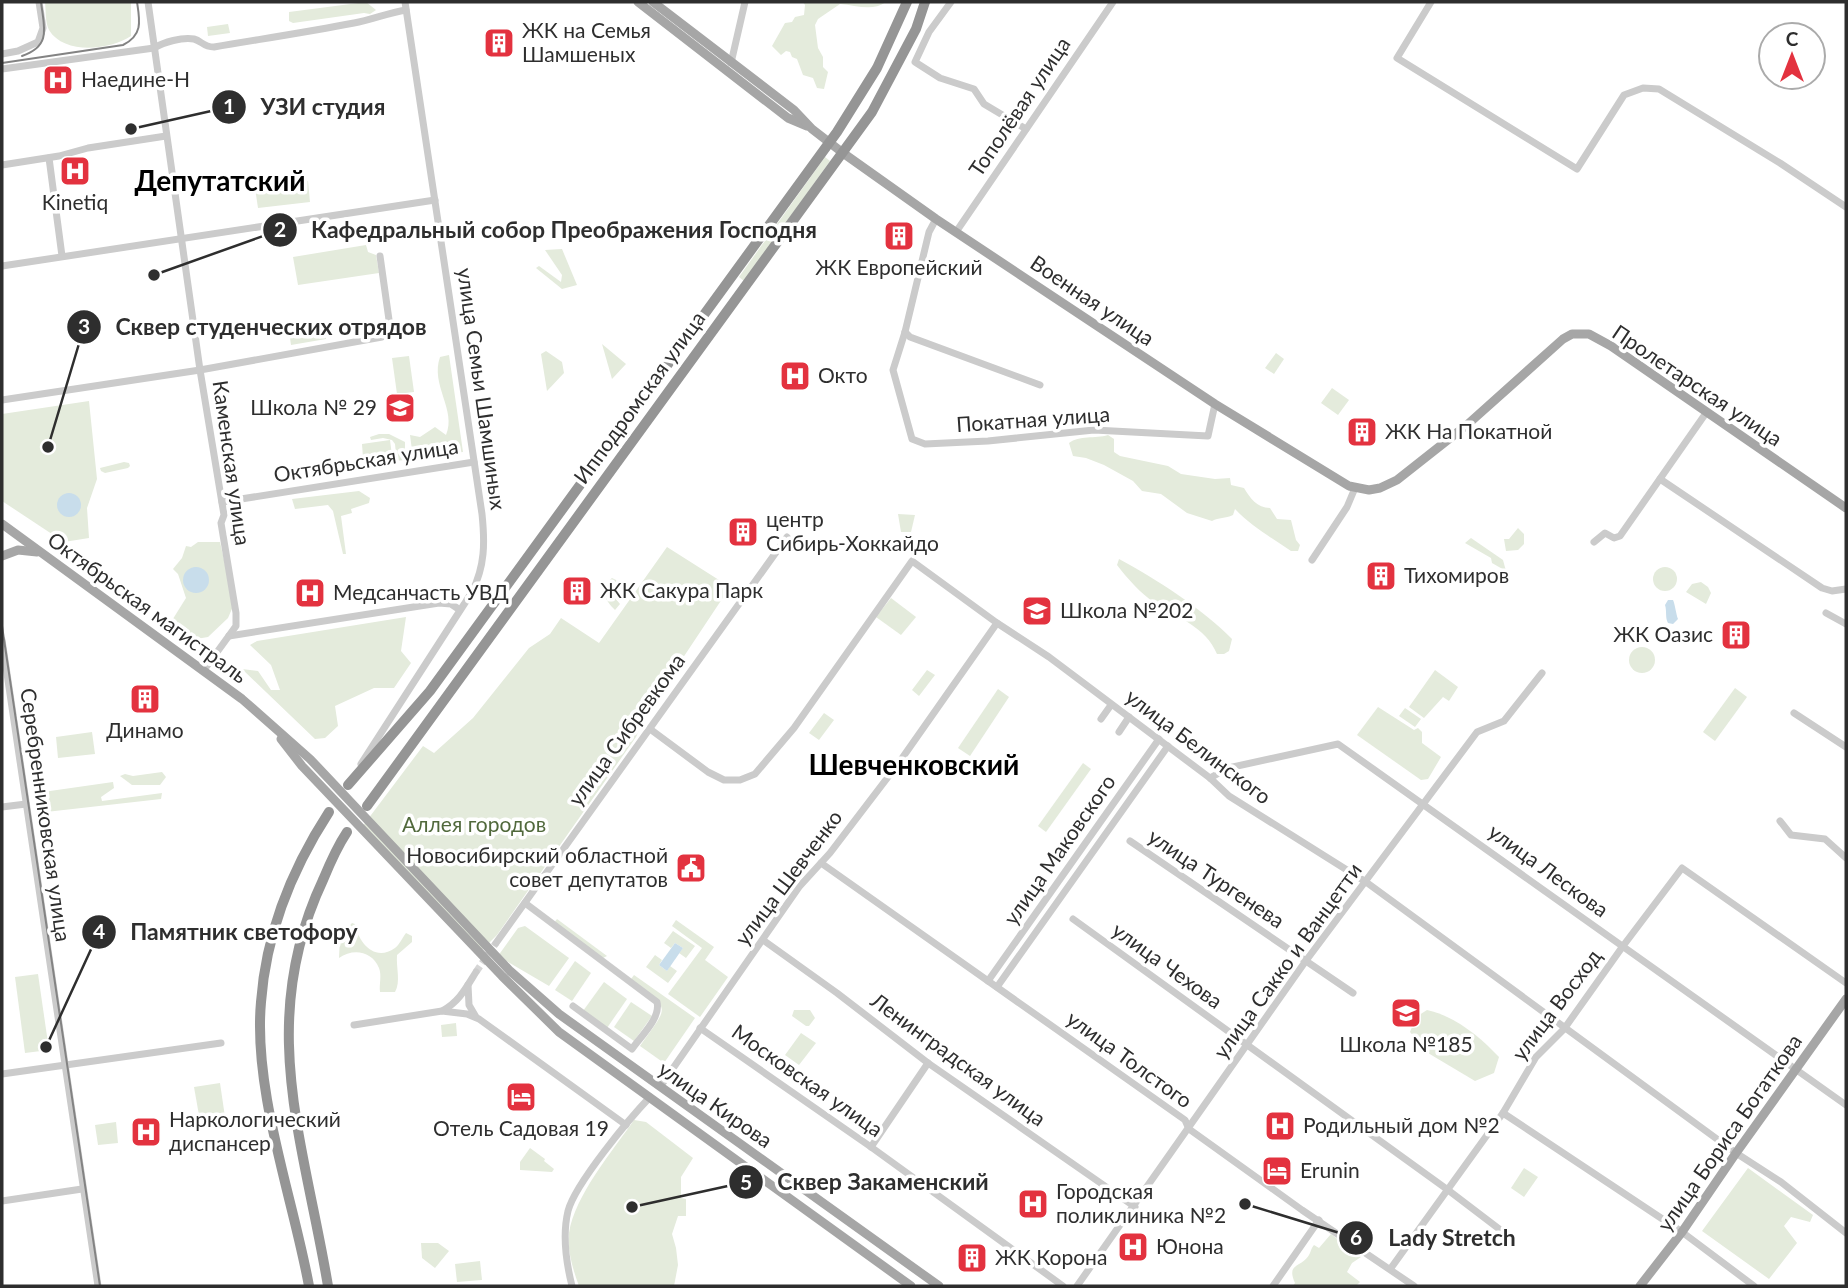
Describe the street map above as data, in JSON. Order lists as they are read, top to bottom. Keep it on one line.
{"streets":{"highway":["Ипподромская улица"],"main road":["Военная улица","Пролетарская улица","Октябрьская магистраль","улица Кирова","улица Бориса Богаткова"],"street":["Тополёвая улица","улица Семьи Шамшиных","Покатная улица","Октябрьская улица","Каменская улица","улица Сибревкома","улица Белинского","Серебренниковская улица","улица Маковского","улица Лескова","улица Шевченко","улица Тургенева","улица Сакко и Ванцетти","улица Чехова","улица Восход","Ленинградская улица","улица Толстого","Московская улица"]},"crossings":[["Тополёвая улица","Военная улица"],["Военная улица","Пролетарская улица"],["Военная улица","Ипподромская улица"],["Военная улица","Покатная улица"],["улица Семьи Шамшиных","Ипподромская улица"],["улица Семьи Шамшиных","Октябрьская улица"],["Октябрьская улица","Каменская улица"],["Каменская улица","Октябрьская магистраль"],["Октябрьская магистраль","улица Кирова"],["улица Сибревкома","улица Белинского"],["улица Белинского","улица Маковского"],["улица Белинского","улица Лескова"],["улица Белинского","улица Шевченко"],["улица Белинского","улица Сакко и Ванцетти"],["улица Белинского","улица Восход"],["улица Белинского","улица Бориса Богаткова"],["улица Маковского","улица Толстого"],["улица Лескова","улица Сакко и Ванцетти"],["улица Лескова","улица Восход"],["улица Лескова","улица Бориса Богаткова"],["улица Шевченко","Ленинградская улица"],["улица Шевченко","улица Толстого"],["улица Шевченко","Московская улица"],["улица Шевченко","улица Кирова"],["улица Тургенева","улица Сакко и Ванцетти"],["улица Сакко и Ванцетти","улица Чехова"],["улица Сакко и Ванцетти","Ленинградская улица"],["улица Сакко и Ванцетти","улица Толстого"],["улица Чехова","улица Восход"],["улица Восход","улица Толстого"]],"districts":["Депутатский","Шевченковский"],"parks":["Аллея городов"],"places":{"building":["ЖК на Семья Шамшеных","ЖК Европейский","ЖК На Покатной","центр Сибирь-Хоккайдо","Тихомиров","ЖК Сакура Парк","ЖК Оазис","Динамо","ЖК Корона"],"hospital":["Наедине-Н","Kinetiq","Окто","Медсанчасть УВД","Родильный дом №2","Наркологический диспансер","Городская поликлиника №2","Юнона"],"other":["УЗИ студия","Кафедральный собор Преображения Господня","Сквер студенческих отрядов","Памятник светофору","Lady Stretch","Сквер Закаменский"],"school or university":["Школа № 29","Школа №202","Школа №185"],"public building":["Новосибирский областной совет депутатов"],"hotel":["Отель Садовая 19","Erunin"]},"north":"top"}
